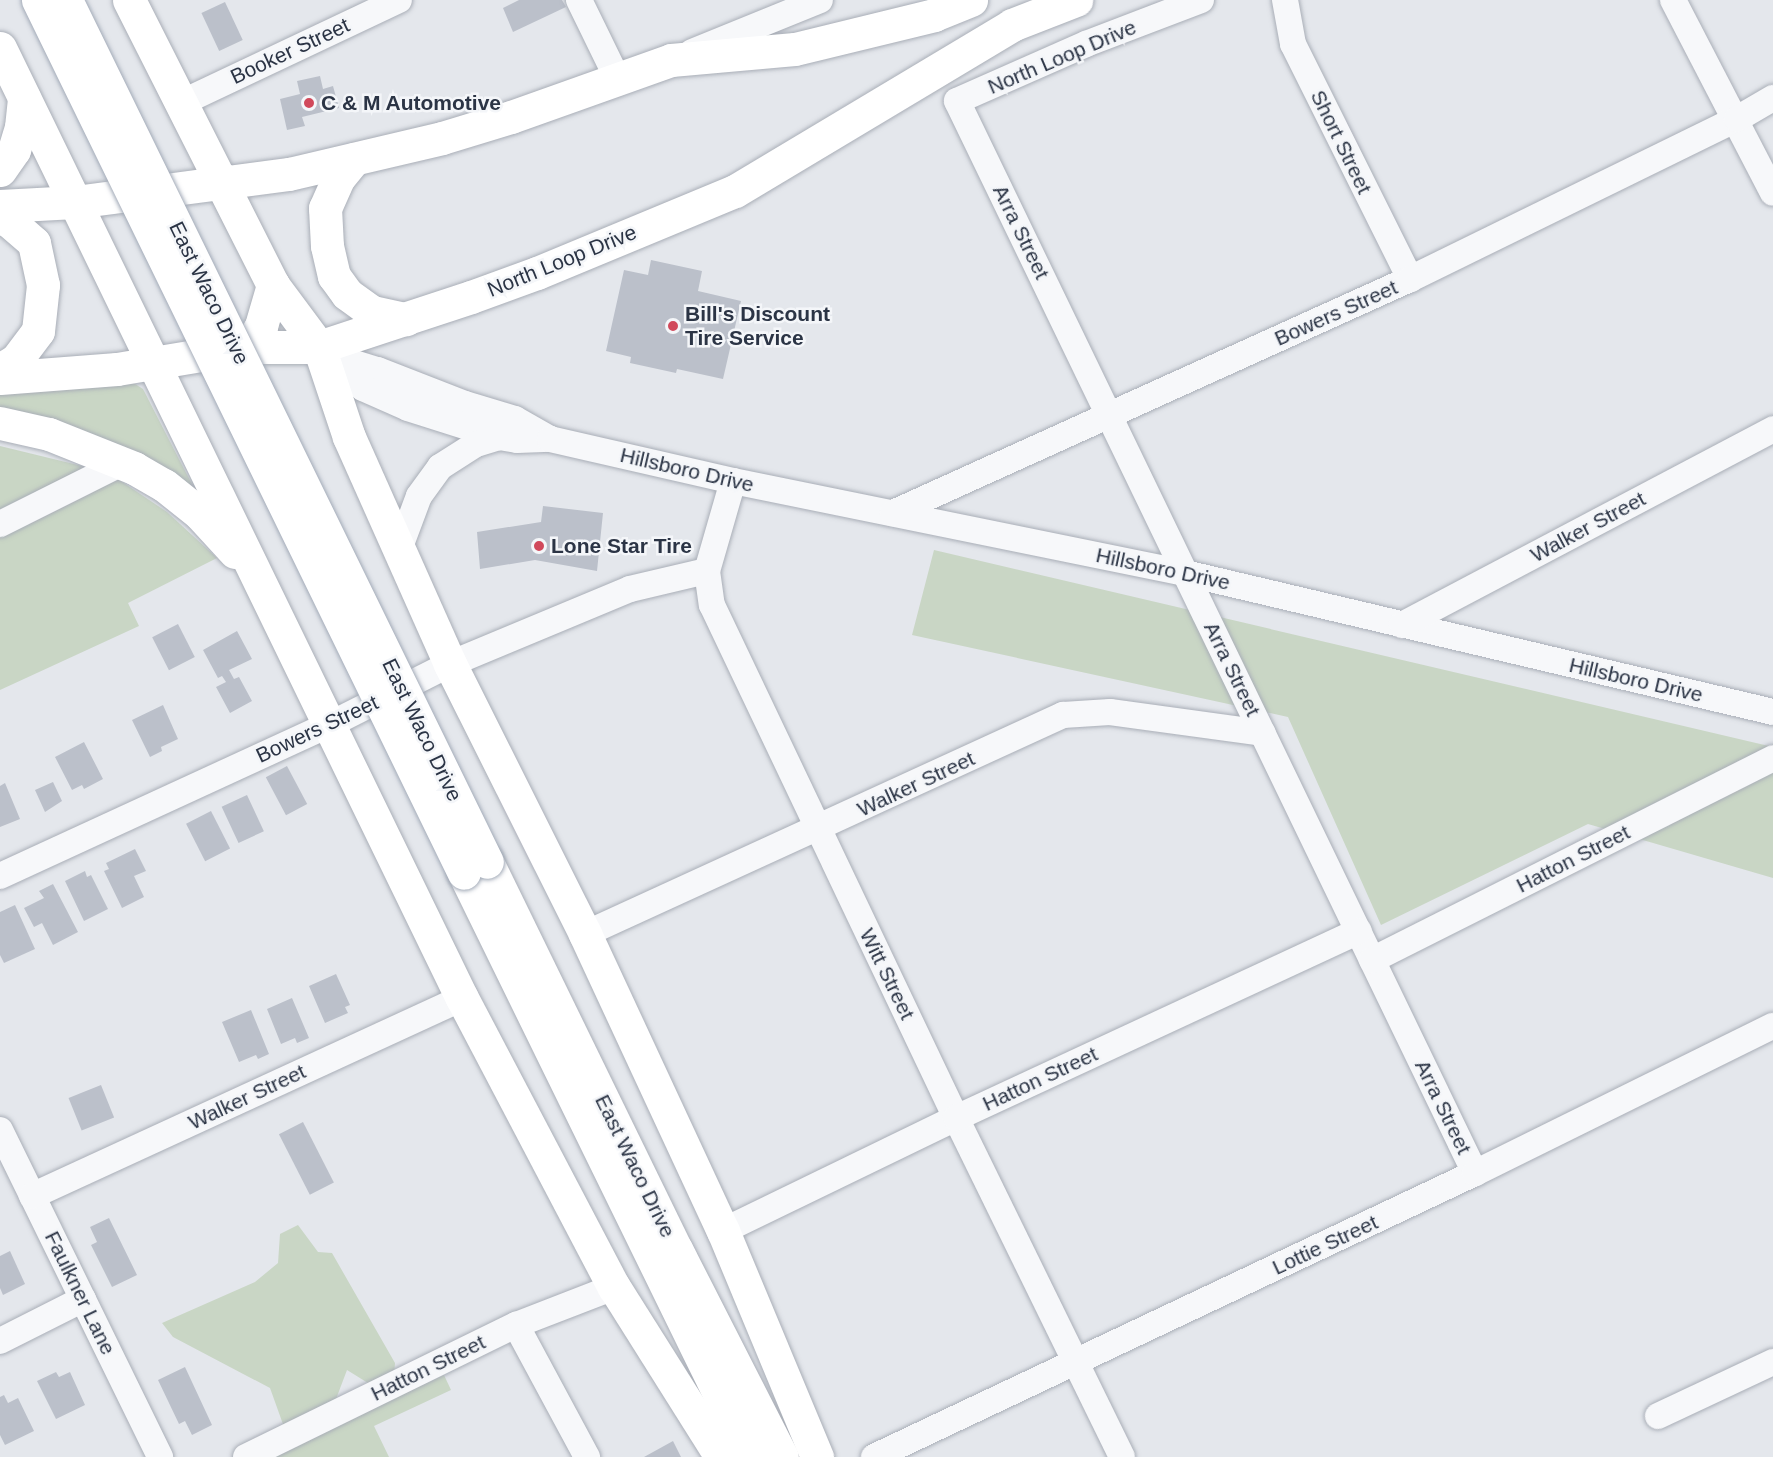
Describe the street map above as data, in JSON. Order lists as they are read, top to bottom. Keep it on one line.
{"streets":{"main road":["North Loop Drive","East Waco Drive"],"street":["Booker Street","Short Street","Arra Street","Bowers Street","Hillsboro Drive","Walker Street","Hatton Street","Witt Street","Lottie Street","Faulkner Lane"]},"crossings":[["North Loop Drive","Arra Street"],["North Loop Drive","Hillsboro Drive"],["Short Street","Bowers Street"],["Arra Street","Bowers Street"],["Arra Street","Hillsboro Drive"],["Arra Street","Walker Street"],["Arra Street","Hatton Street"],["Arra Street","Lottie Street"],["Bowers Street","Hillsboro Drive"],["Bowers Street","Witt Street"],["Hillsboro Drive","Walker Street"],["Hillsboro Drive","Witt Street"],["Walker Street","Witt Street"],["Walker Street","Faulkner Lane"],["Hatton Street","Witt Street"],["Witt Street","Lottie Street"]],"places":["C & M Automotive","Bill's Discount Tire Service","Lone Star Tire"]}
